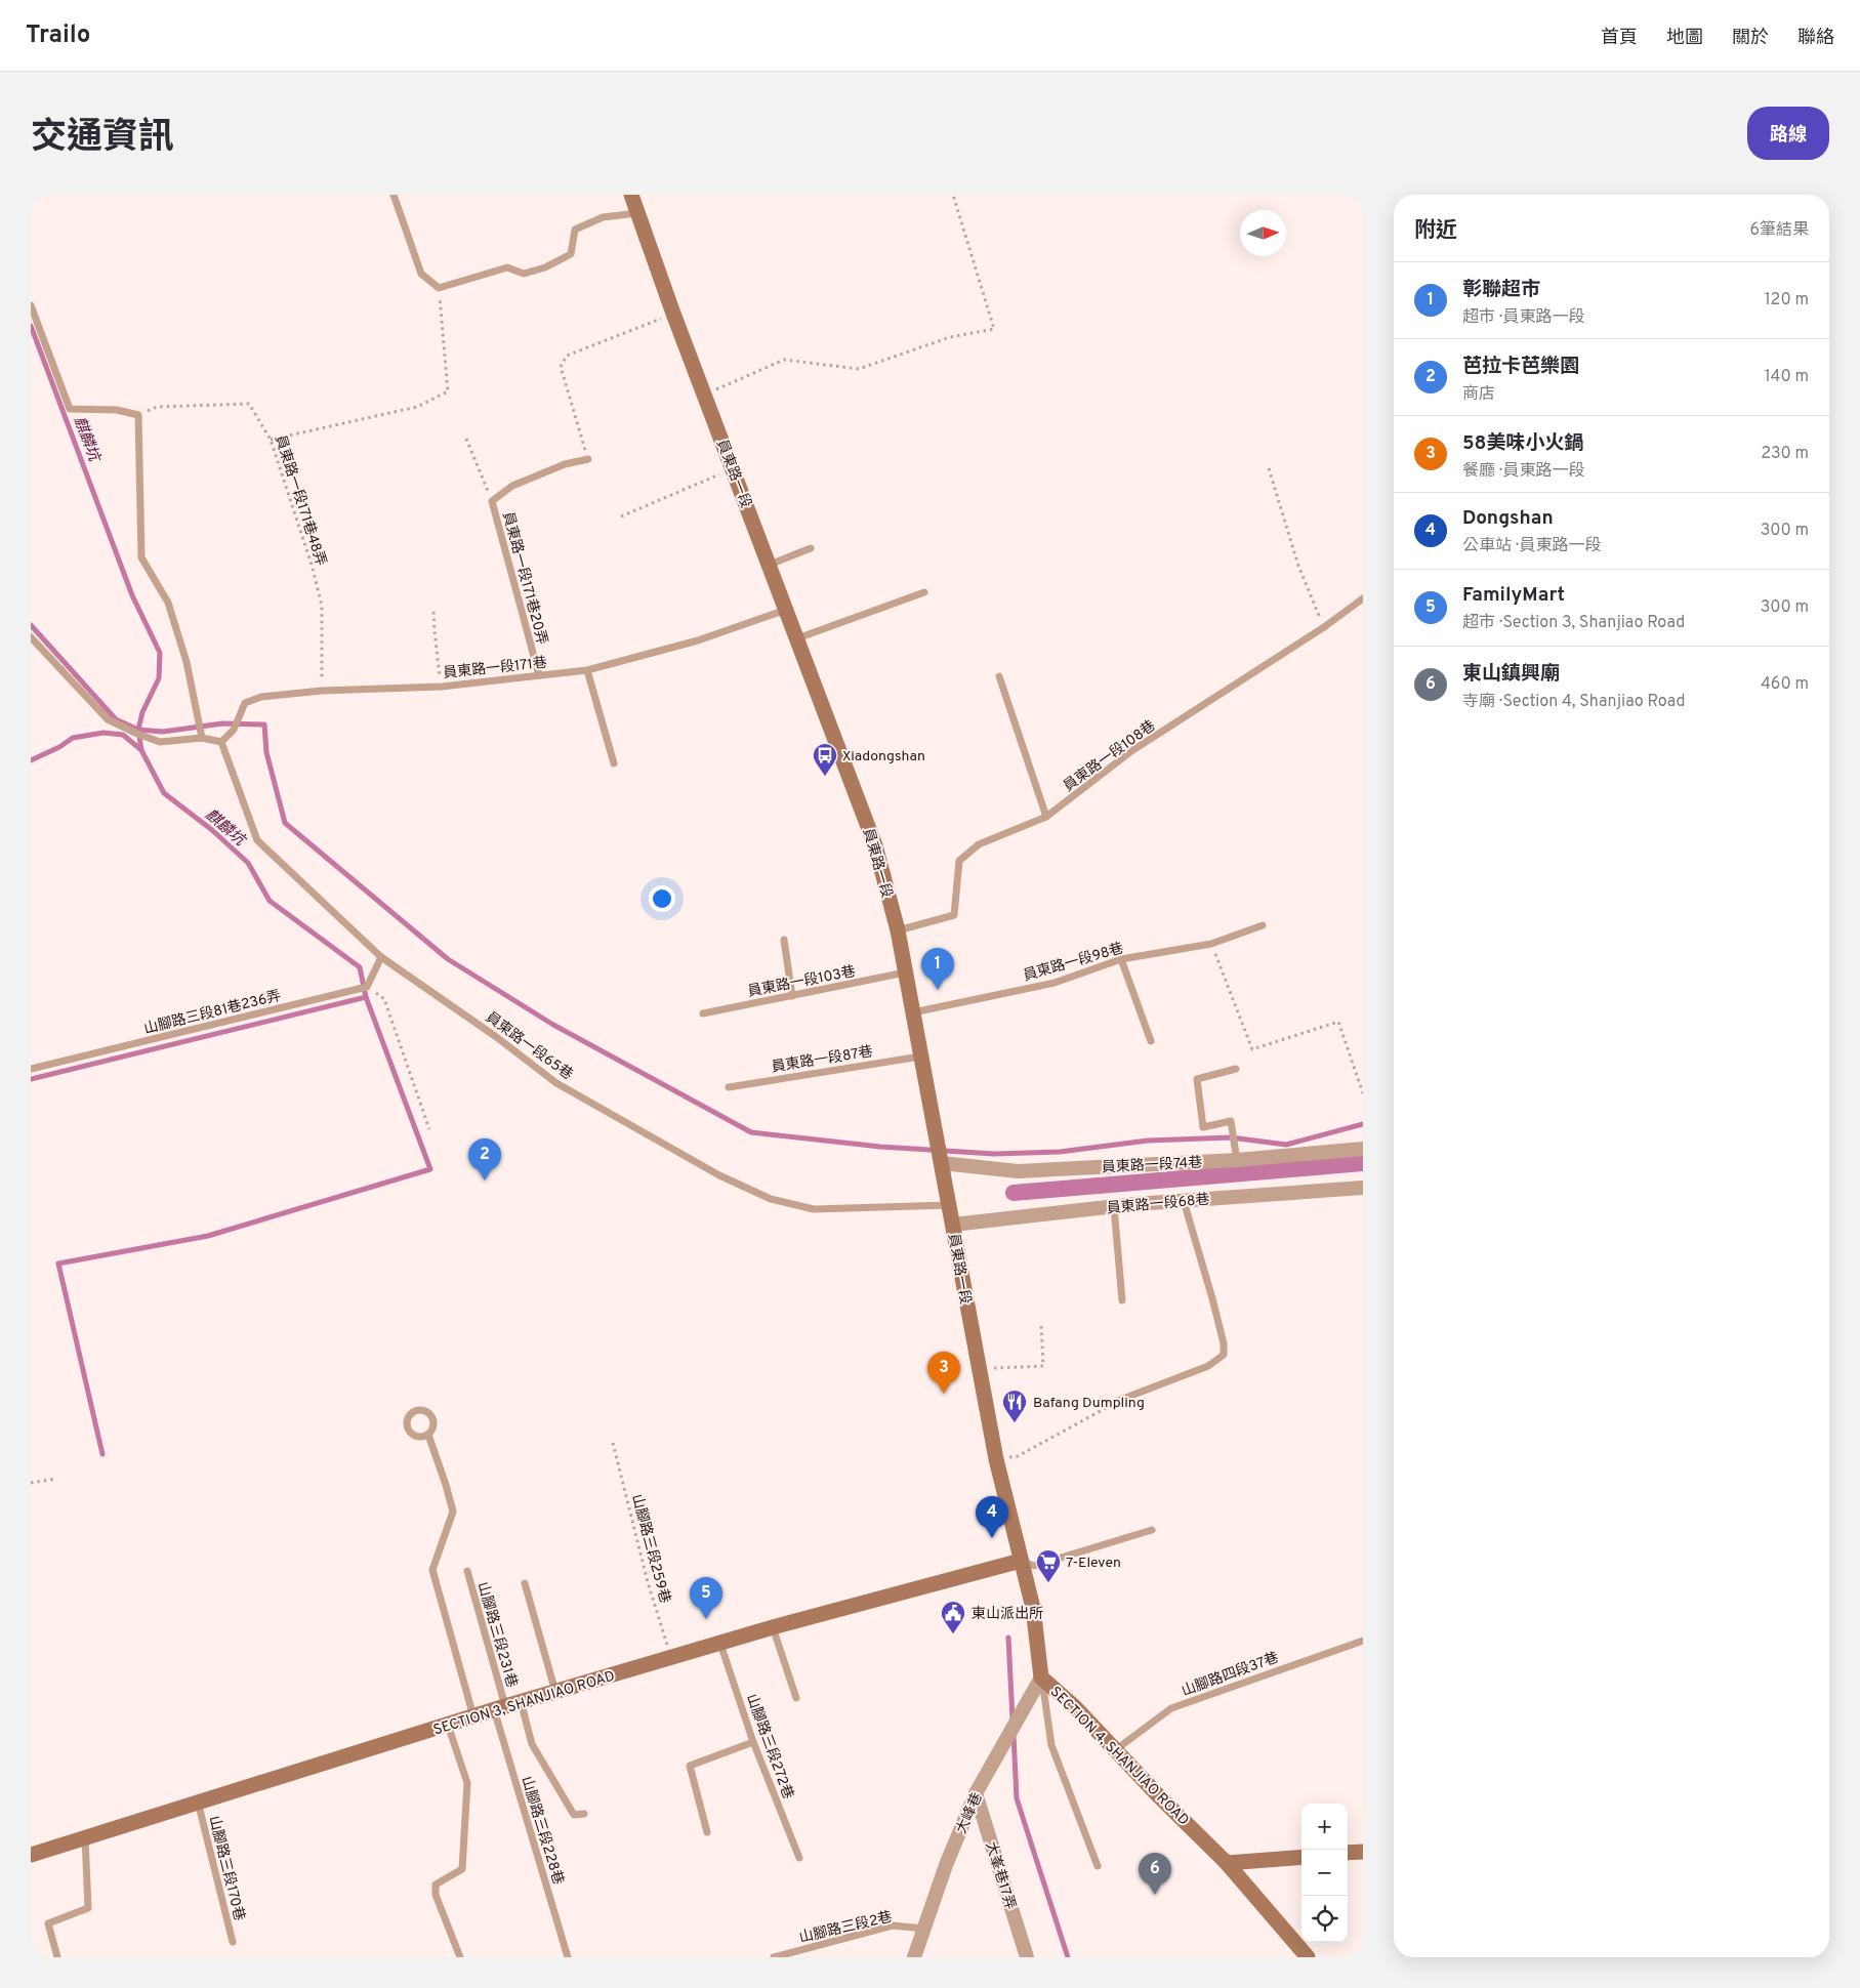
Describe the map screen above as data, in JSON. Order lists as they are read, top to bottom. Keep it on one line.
{"streets":{"main road":["員東路一段","SECTION 3, SHANJIAO ROAD","SECTION 4, SHANJIAO ROAD"],"street":["員東路一段74巷","員東路一段68巷","大峰巷","大峯巷17弄"],"lane":["員東路一段171巷20弄","員東路一段171巷","員東路一段108巷","員東路一段98巷","員東路一段103巷","山腳路三段81巷236弄","員東路一段65巷","員東路一段87巷","山腳路三段231巷","山腳路四段37巷","山腳路三段272巷","山腳路三段228巷","山腳路三段170巷","山腳路三段2巷"],"path":["員東路一段171巷48弄","山腳路三段259巷"]},"crossings":[["員東路一段","員東路一段171巷"],["員東路一段","員東路一段108巷"],["員東路一段","員東路一段98巷"],["員東路一段","員東路一段103巷"],["員東路一段","員東路一段65巷"],["員東路一段","員東路一段87巷"],["員東路一段","員東路一段74巷"],["員東路一段","員東路一段68巷"],["員東路一段","SECTION 3, SHANJIAO ROAD"],["員東路一段","SECTION 4, SHANJIAO ROAD"],["員東路一段171巷48弄","員東路一段171巷"],["員東路一段171巷20弄","員東路一段171巷"],["員東路一段171巷","員東路一段65巷"],["山腳路三段259巷","SECTION 3, SHANJIAO ROAD"],["山腳路三段231巷","SECTION 3, SHANJIAO ROAD"],["山腳路三段231巷","山腳路三段228巷"],["山腳路四段37巷","SECTION 4, SHANJIAO ROAD"],["SECTION 3, SHANJIAO ROAD","山腳路三段272巷"],["SECTION 3, SHANJIAO ROAD","SECTION 4, SHANJIAO ROAD"],["SECTION 3, SHANJIAO ROAD","山腳路三段228巷"],["SECTION 3, SHANJIAO ROAD","山腳路三段170巷"],["SECTION 4, SHANJIAO ROAD","大峰巷"],["大峰巷","大峯巷17弄"],["大峰巷","山腳路三段2巷"]],"water":["麒麟坑"],"places":{"bus stop":["Xiadongshan"],"restaurant":["Bafang Dumpling"],"supermarket":["7-Eleven"],"public building":["東山派出所"]},"north":"right","page":{"header":"Trailo","nav":["首頁","地圖","關於","聯絡"],"title":"交通資訊","buttons":"路線","heading":["附近","6筆結果"],"list":[{"mark":"1","name":"彰聯超市","note":"超市 · 員東路一段","value":"120 m"},{"mark":"2","name":"芭拉卡芭樂園","note":"商店","value":"140 m"},{"mark":"3","name":"58美味小火鍋","note":"餐廳 · 員東路一段","value":"230 m"},{"mark":"4","name":"Dongshan","note":"公車站 · 員東路一段","value":"300 m"},{"mark":"5","name":"FamilyMart","note":"超市 · Section 3, Shanjiao Road","value":"300 m"},{"mark":"6","name":"東山鎮興廟","note":"寺廟 · Section 4, Shanjiao Road","value":"460 m"}],"pins":["1","2","3","4","5","6"],"map_buttons":["+","−"]}}
